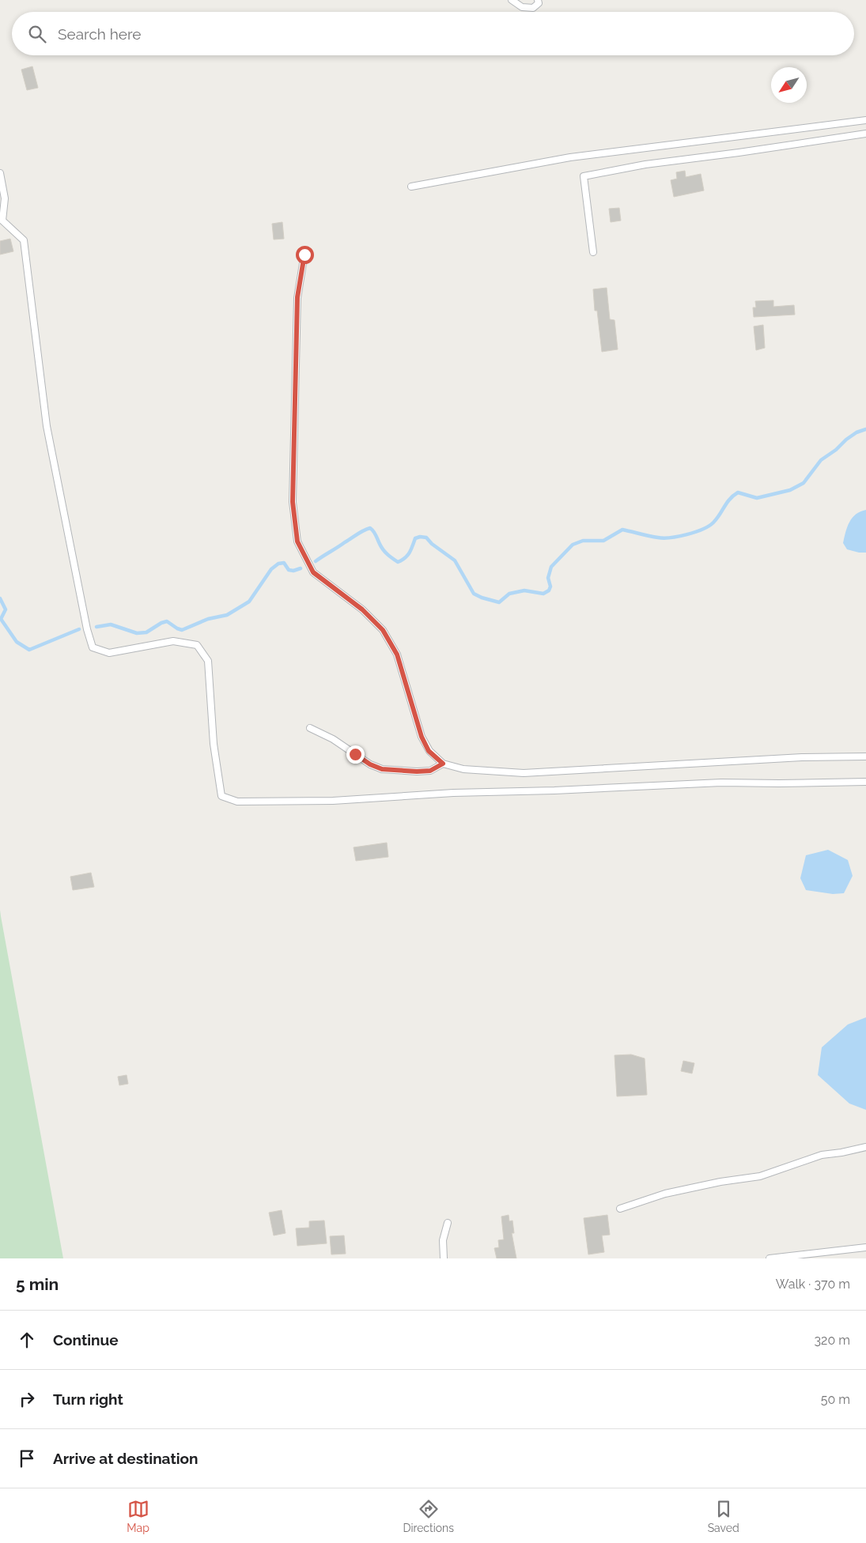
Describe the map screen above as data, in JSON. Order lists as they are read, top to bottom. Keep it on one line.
{"north":"bottom left","page":{"search":"Search here","heading":["5 min","Walk · 370 m"],"list":[["Continue","320 m"],["Turn right","50 m"],"Arrive at destination"],"nav":["Map","Directions","Saved"]}}
